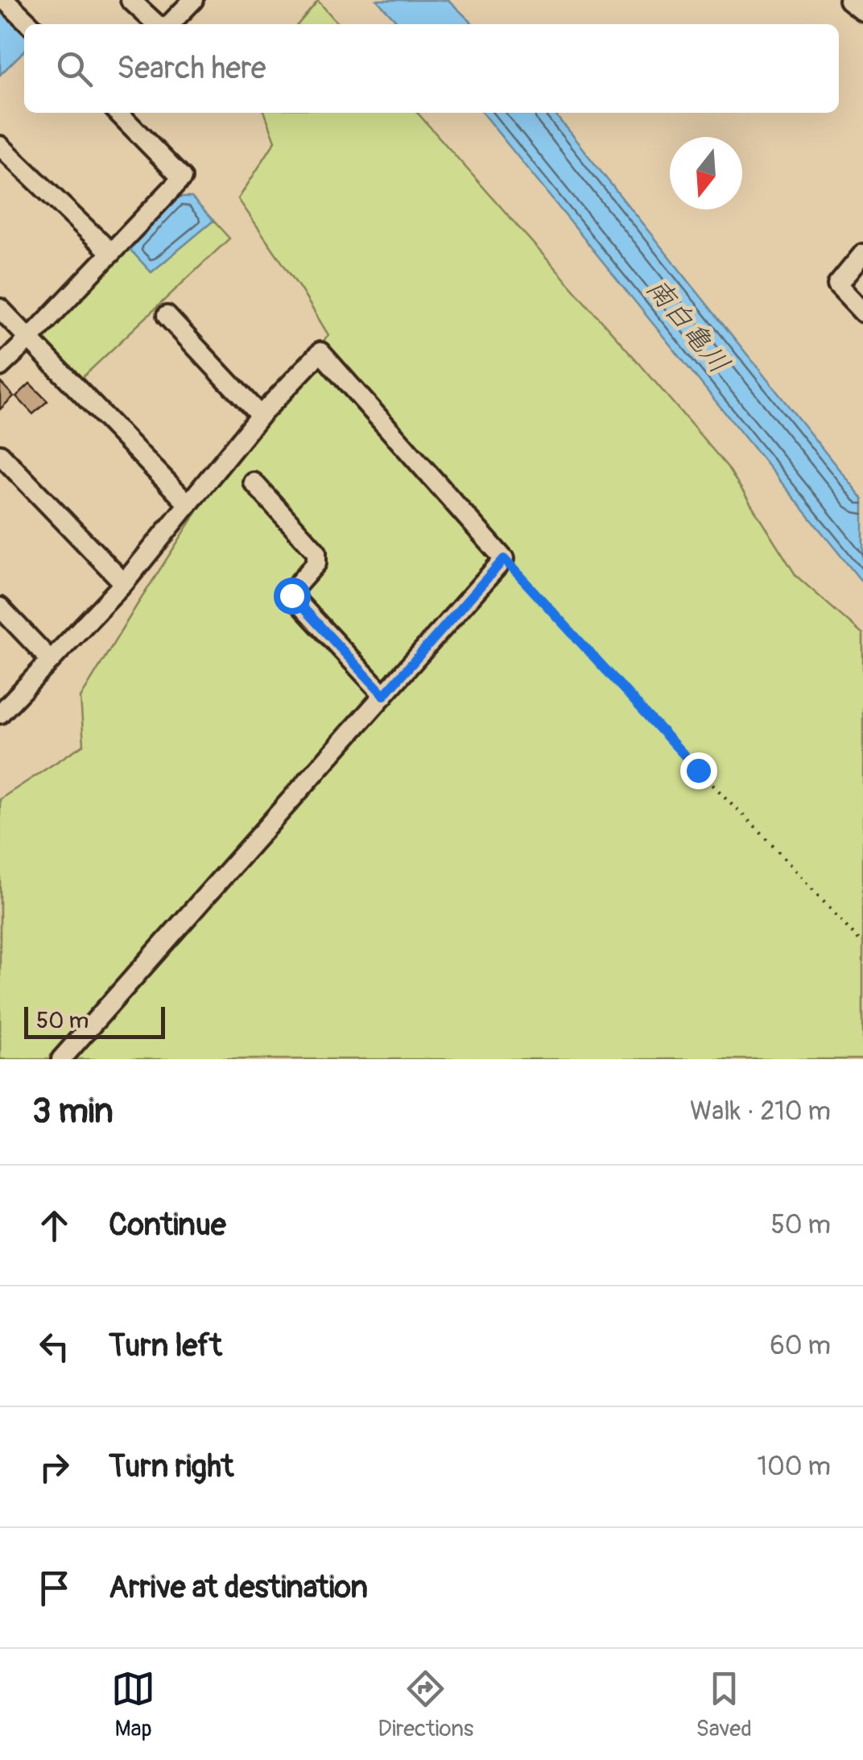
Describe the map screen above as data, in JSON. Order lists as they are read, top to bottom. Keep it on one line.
{"water":["南白亀川"],"scale_bar":"50 m","north":"bottom","page":{"search":"Search here","scale":"50 m","heading":["3 min","Walk · 210 m"],"list":[["Continue","50 m"],["Turn left","60 m"],["Turn right","100 m"],"Arrive at destination"],"nav":["Map","Directions","Saved"]}}
